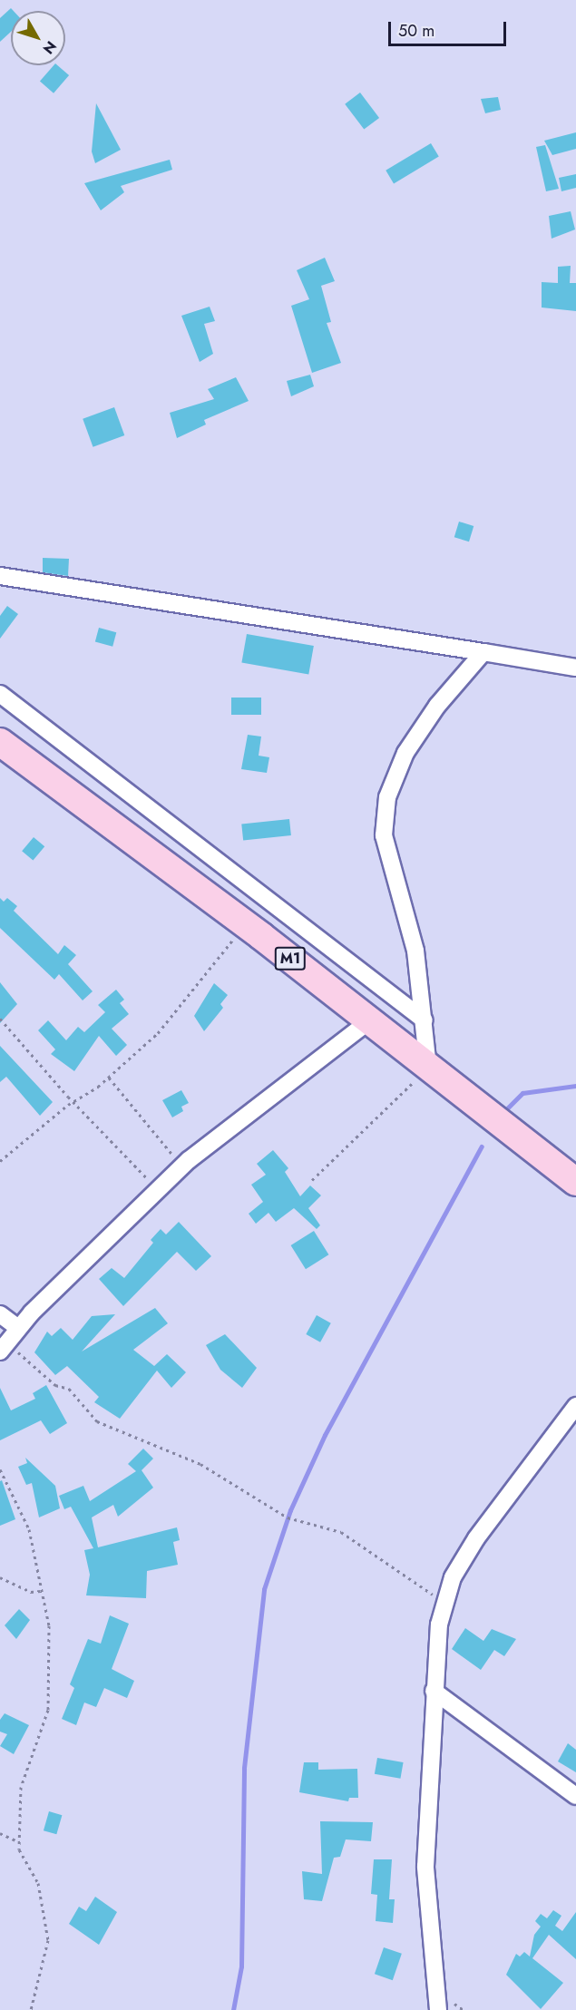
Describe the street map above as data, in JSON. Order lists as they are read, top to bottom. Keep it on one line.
{"streets":{"highway":["M1"]},"scale_bar":"50 m","north":"bottom right"}
